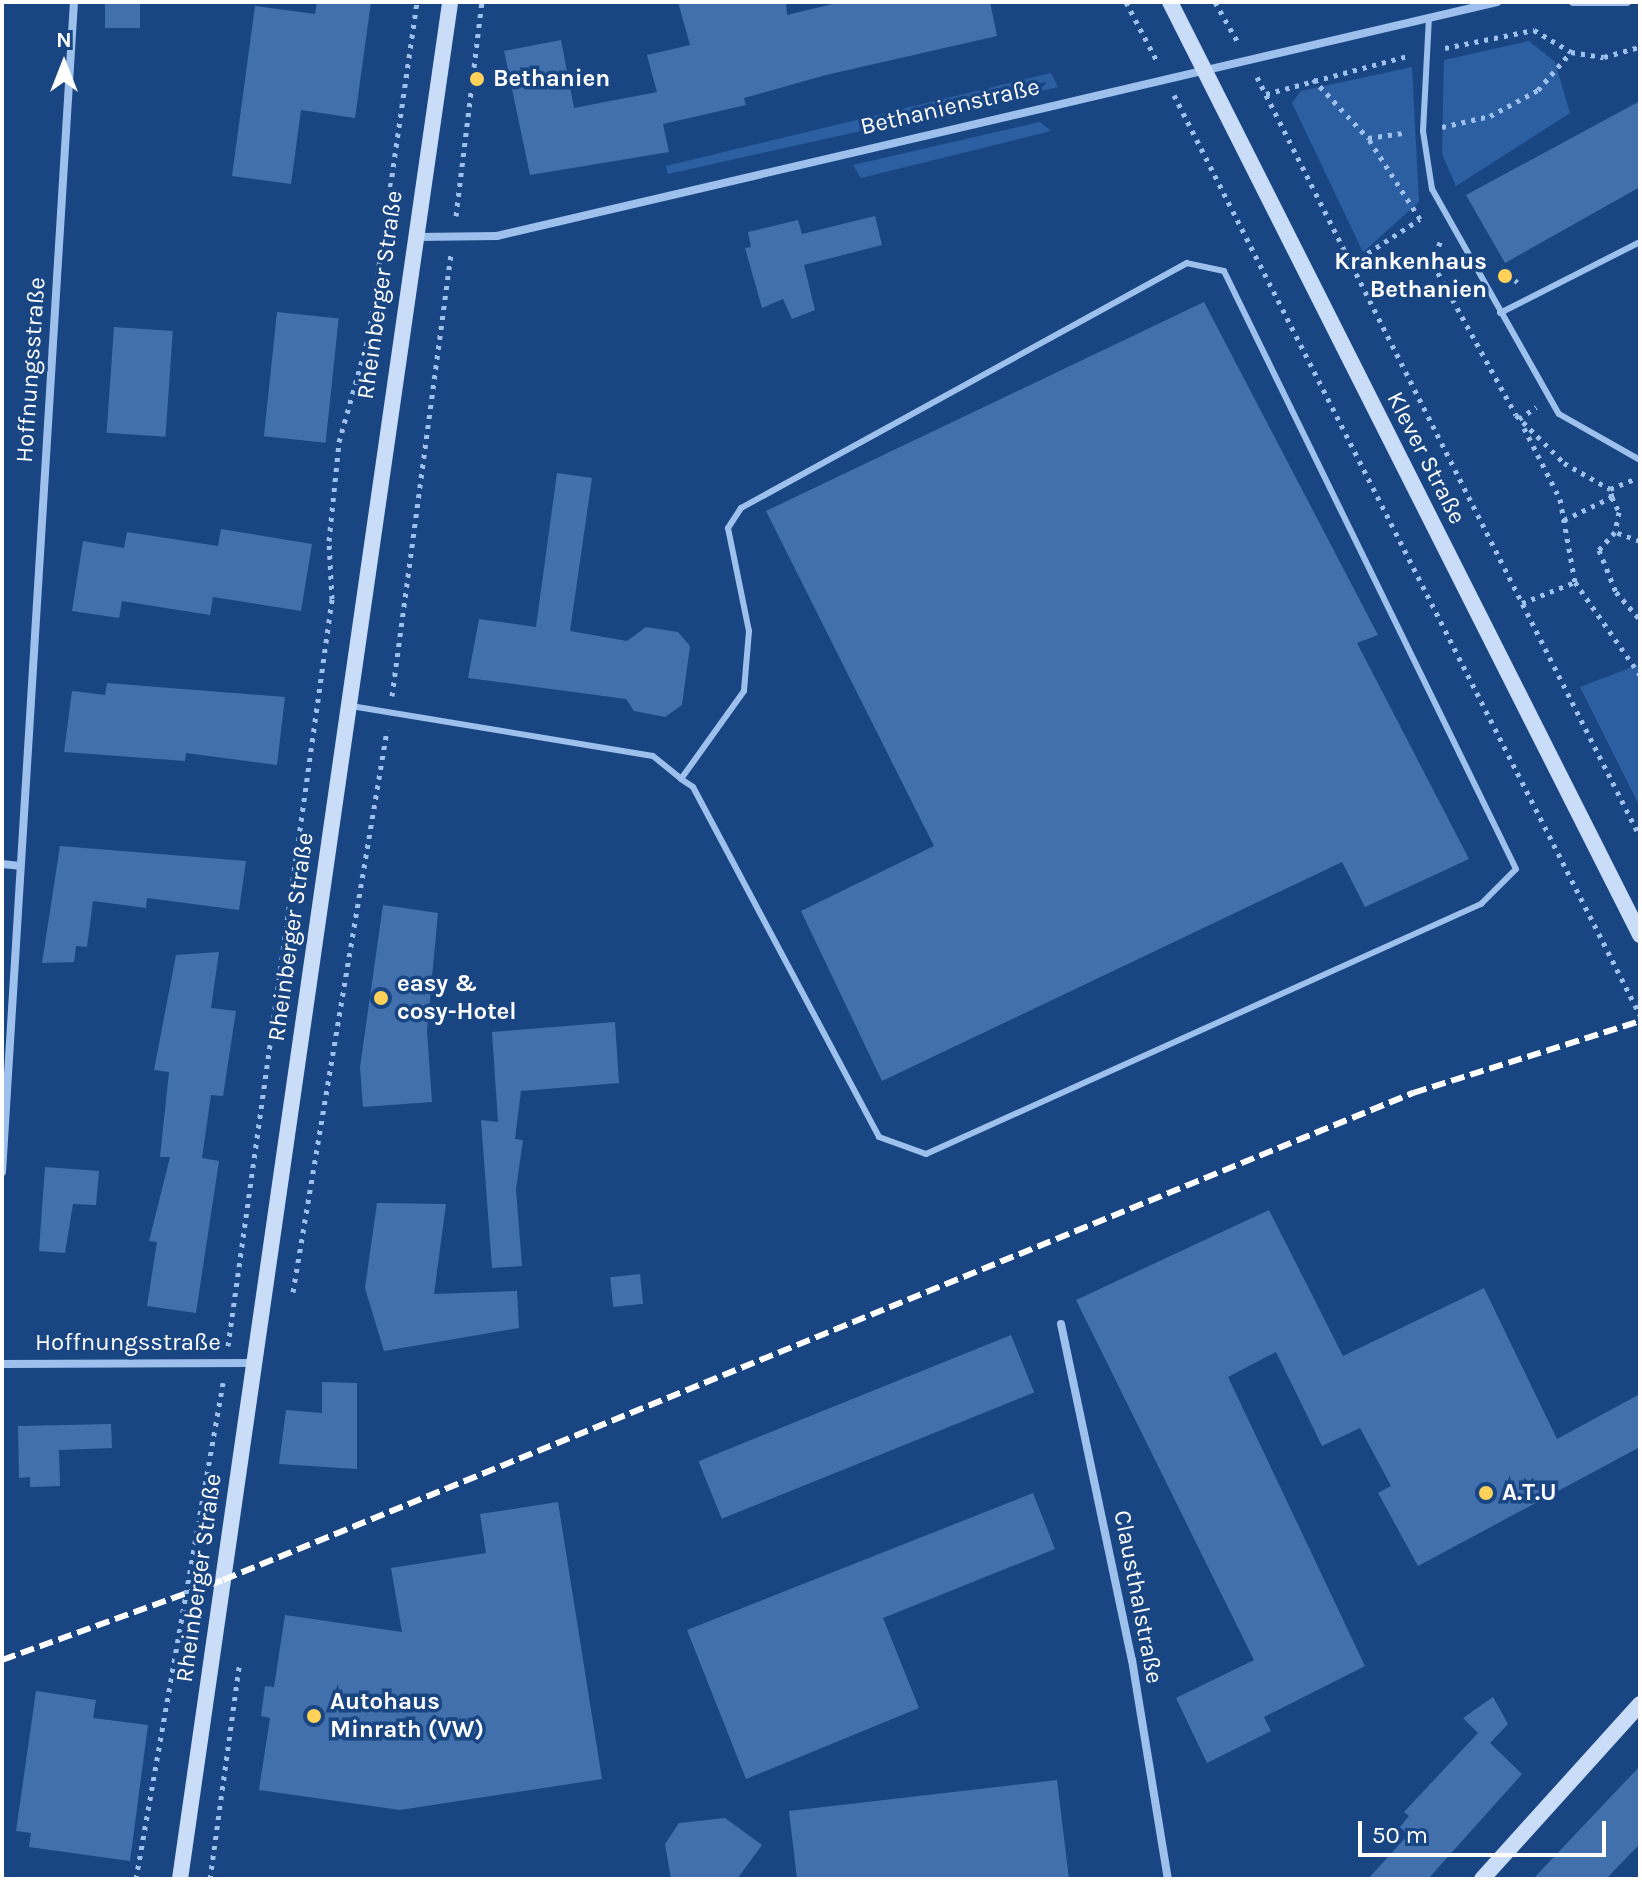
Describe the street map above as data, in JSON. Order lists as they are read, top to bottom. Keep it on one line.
{"streets":{"main road":["Rheinberger Straße","Klever Straße"],"street":["Bethanienstraße","Hoffnungsstraße","Clausthalstraße"]},"crossings":[["Bethanienstraße","Rheinberger Straße"],["Bethanienstraße","Klever Straße"],["Rheinberger Straße","Hoffnungsstraße"]],"places":["Bethanien","Krankenhaus Bethanien","easy & cosy-Hotel","A.T.U","Autohaus Minrath (VW)"],"scale_bar":"50 m","north":"top"}
